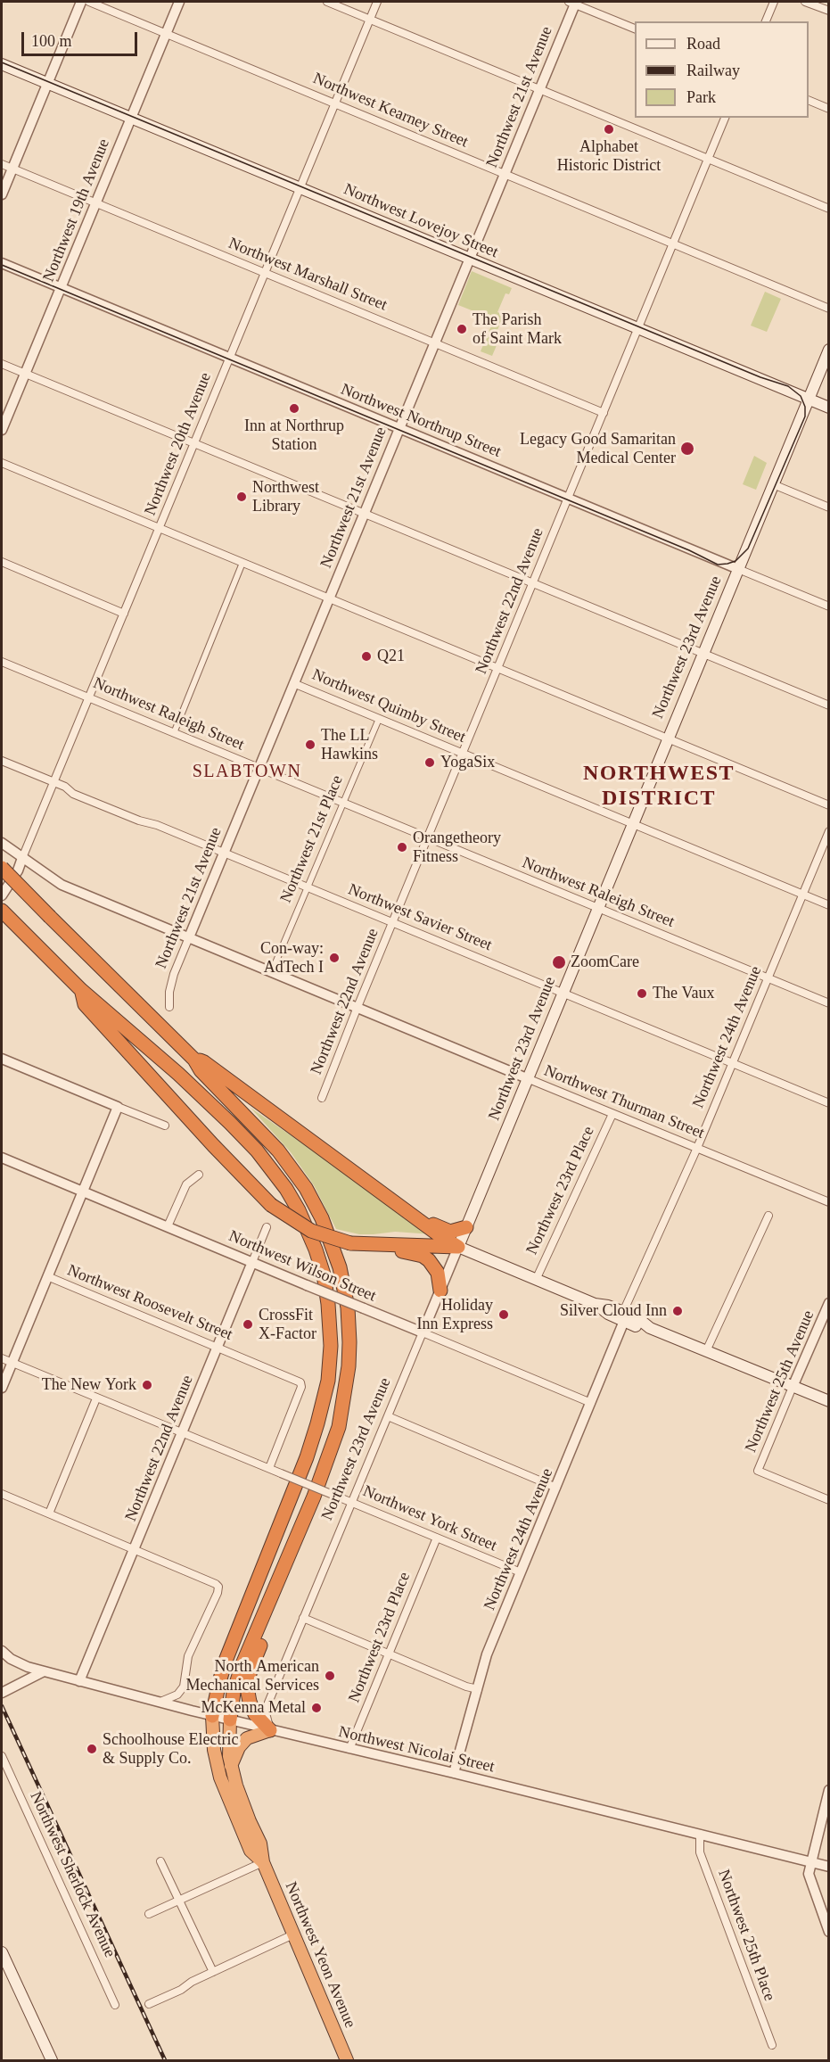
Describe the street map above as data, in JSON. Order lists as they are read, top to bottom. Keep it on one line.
{"streets":{"highway":["Northwest Yeon Avenue"],"main road":["Northwest Lovejoy Street","Northwest 23rd Avenue"],"street":["Northwest 21st Avenue","Northwest Kearney Street","Northwest 19th Avenue","Northwest Marshall Street","Northwest Northrup Street","Northwest 20th Avenue","Northwest 22nd Avenue","Northwest Quimby Street","Northwest Raleigh Street","Northwest 21st Place","Northwest Savier Street","Northwest 24th Avenue","Northwest Thurman Street","Northwest 23rd Place","Northwest Wilson Street","Northwest Roosevelt Street","Northwest 25th Avenue","Northwest York Street","Northwest Nicolai Street","Northwest Sherlock Avenue","Northwest 25th Place"]},"crossings":[["Northwest 21st Avenue","Northwest Kearney Street"],["Northwest 21st Avenue","Northwest Lovejoy Street"],["Northwest 21st Avenue","Northwest Marshall Street"],["Northwest 21st Avenue","Northwest Northrup Street"],["Northwest 21st Avenue","Northwest Quimby Street"],["Northwest 21st Avenue","Northwest Raleigh Street"],["Northwest 21st Avenue","Northwest Savier Street"],["Northwest 21st Avenue","Northwest Thurman Street"],["Northwest Kearney Street","Northwest 19th Avenue"],["Northwest Kearney Street","Northwest 20th Avenue"],["Northwest Kearney Street","Northwest 22nd Avenue"],["Northwest 19th Avenue","Northwest Lovejoy Street"],["Northwest 19th Avenue","Northwest Marshall Street"],["Northwest 19th Avenue","Northwest Northrup Street"],["Northwest Lovejoy Street","Northwest 20th Avenue"],["Northwest Lovejoy Street","Northwest 22nd Avenue"],["Northwest Lovejoy Street","Northwest 23rd Avenue"],["Northwest Marshall Street","Northwest 20th Avenue"],["Northwest Marshall Street","Northwest 22nd Avenue"],["Northwest Northrup Street","Northwest 20th Avenue"],["Northwest Northrup Street","Northwest 22nd Avenue"],["Northwest Northrup Street","Northwest 23rd Avenue"],["Northwest 20th Avenue","Northwest Raleigh Street"],["Northwest 20th Avenue","Northwest Savier Street"],["Northwest 20th Avenue","Northwest Thurman Street"],["Northwest 22nd Avenue","Northwest Quimby Street"],["Northwest 22nd Avenue","Northwest Raleigh Street"],["Northwest 22nd Avenue","Northwest Savier Street"],["Northwest 22nd Avenue","Northwest Thurman Street"],["Northwest 22nd Avenue","Northwest Wilson Street"],["Northwest 22nd Avenue","Northwest Roosevelt Street"],["Northwest 22nd Avenue","Northwest York Street"],["Northwest 22nd Avenue","Northwest Nicolai Street"],["Northwest 23rd Avenue","Northwest Quimby Street"],["Northwest 23rd Avenue","Northwest Raleigh Street"],["Northwest 23rd Avenue","Northwest Savier Street"],["Northwest 23rd Avenue","Northwest Thurman Street"],["Northwest 23rd Avenue","Northwest Wilson Street"],["Northwest 23rd Avenue","Northwest York Street"],["Northwest 23rd Avenue","Northwest Nicolai Street"],["Northwest Quimby Street","Northwest 21st Place"],["Northwest Quimby Street","Northwest 24th Avenue"],["Northwest Raleigh Street","Northwest 21st Place"],["Northwest Raleigh Street","Northwest 24th Avenue"],["Northwest 21st Place","Northwest Savier Street"],["Northwest 21st Place","Northwest Thurman Street"],["Northwest Savier Street","Northwest 24th Avenue"],["Northwest 24th Avenue","Northwest Thurman Street"],["Northwest 24th Avenue","Northwest Wilson Street"],["Northwest 24th Avenue","Northwest York Street"],["Northwest 24th Avenue","Northwest Nicolai Street"],["Northwest Thurman Street","Northwest 23rd Place"],["Northwest 23rd Place","Northwest York Street"],["Northwest 23rd Place","Northwest Nicolai Street"],["Northwest Roosevelt Street","Northwest York Street"],["Northwest Nicolai Street","Northwest 25th Place"],["Northwest Nicolai Street","Northwest Yeon Avenue"]],"districts":["SLABTOWN","NORTHWEST DISTRICT"],"places":["Alphabet Historic District","The Parish of Saint Mark","Inn at Northrup Station","Legacy Good Samaritan Medical Center","Northwest Library","Q21","The LL Hawkins","YogaSix","Orangetheory Fitness","Con-way: AdTech I","ZoomCare","The Vaux","Silver Cloud Inn","Holiday Inn Express","CrossFit X-Factor","The New York","North American Mechanical Services","McKenna Metal","Schoolhouse Electric & Supply Co."],"legend":["Road","Railway","Park"],"scale_bar":"100 m"}
